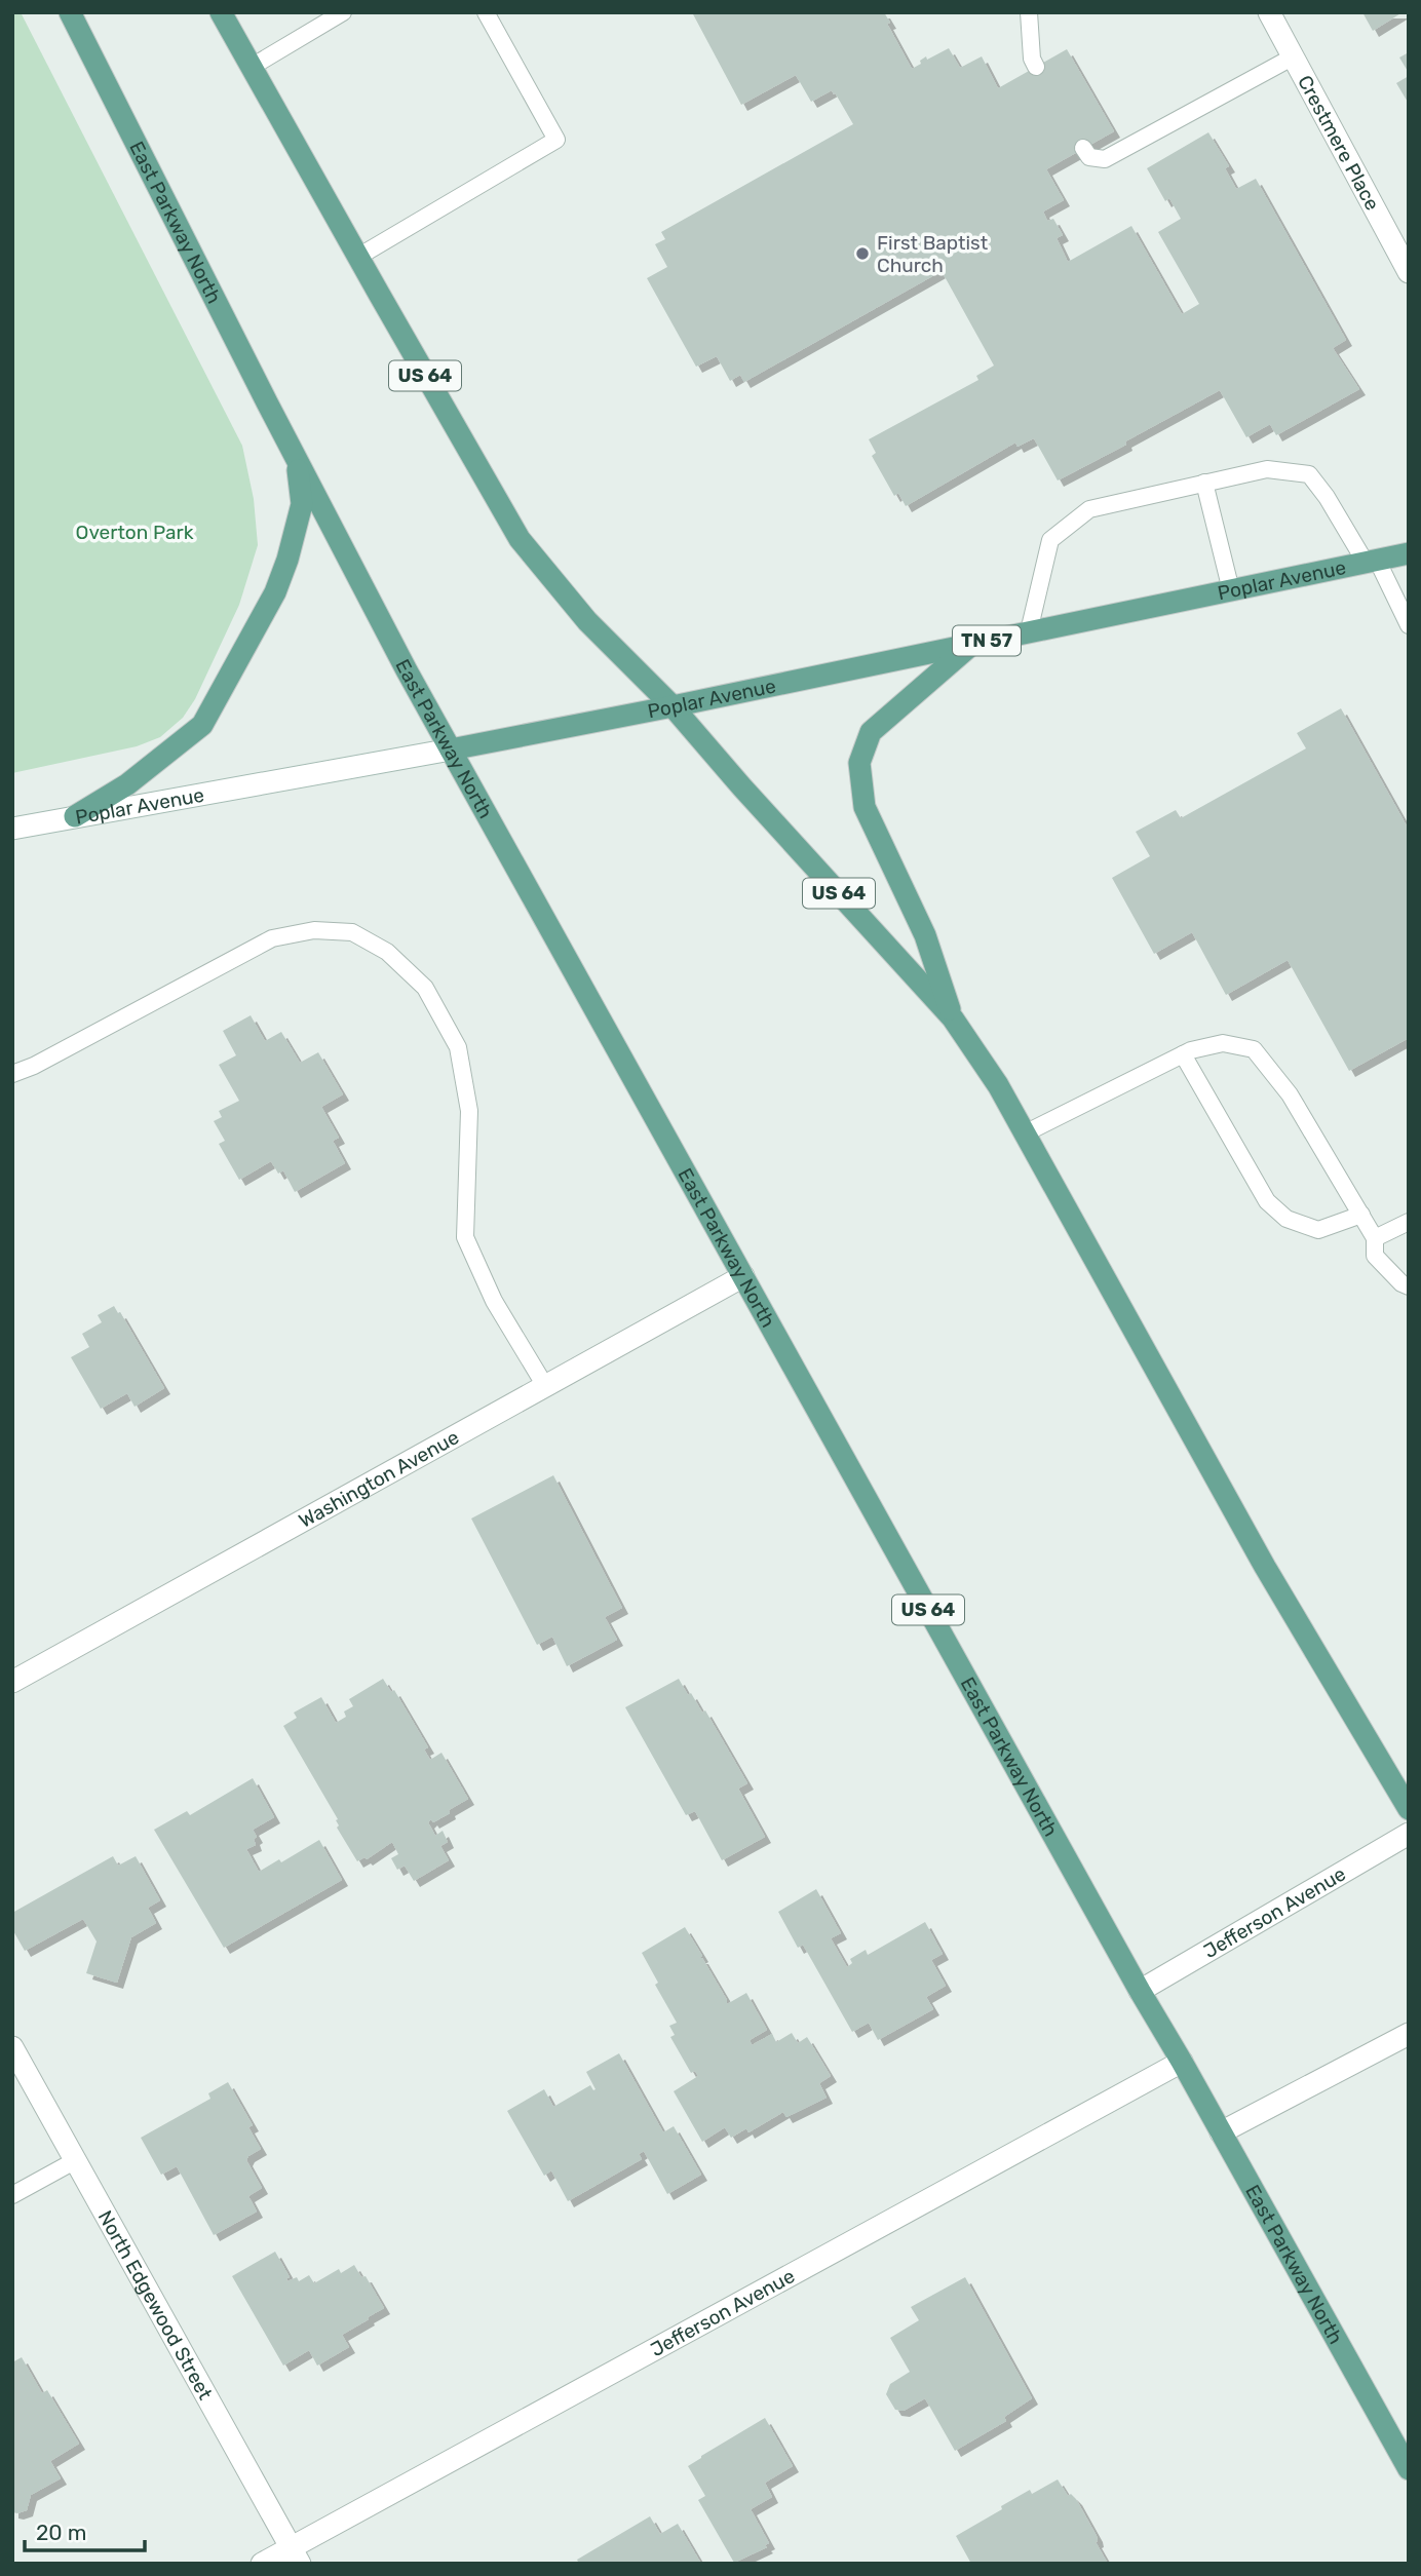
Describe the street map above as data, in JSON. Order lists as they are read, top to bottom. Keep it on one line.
{"streets":{"main road":["East Parkway North","US 64","Poplar Avenue","TN 57"],"street":["Crestmere Place","Washington Avenue","Jefferson Avenue","North Edgewood Street"]},"crossings":[["East Parkway North","Poplar Avenue"],["East Parkway North","Washington Avenue"],["East Parkway North","Jefferson Avenue"],["US 64","Poplar Avenue"],["Jefferson Avenue","North Edgewood Street"]],"parks":["Overton Park"],"places":["First Baptist Church"],"scale_bar":"20 m"}
